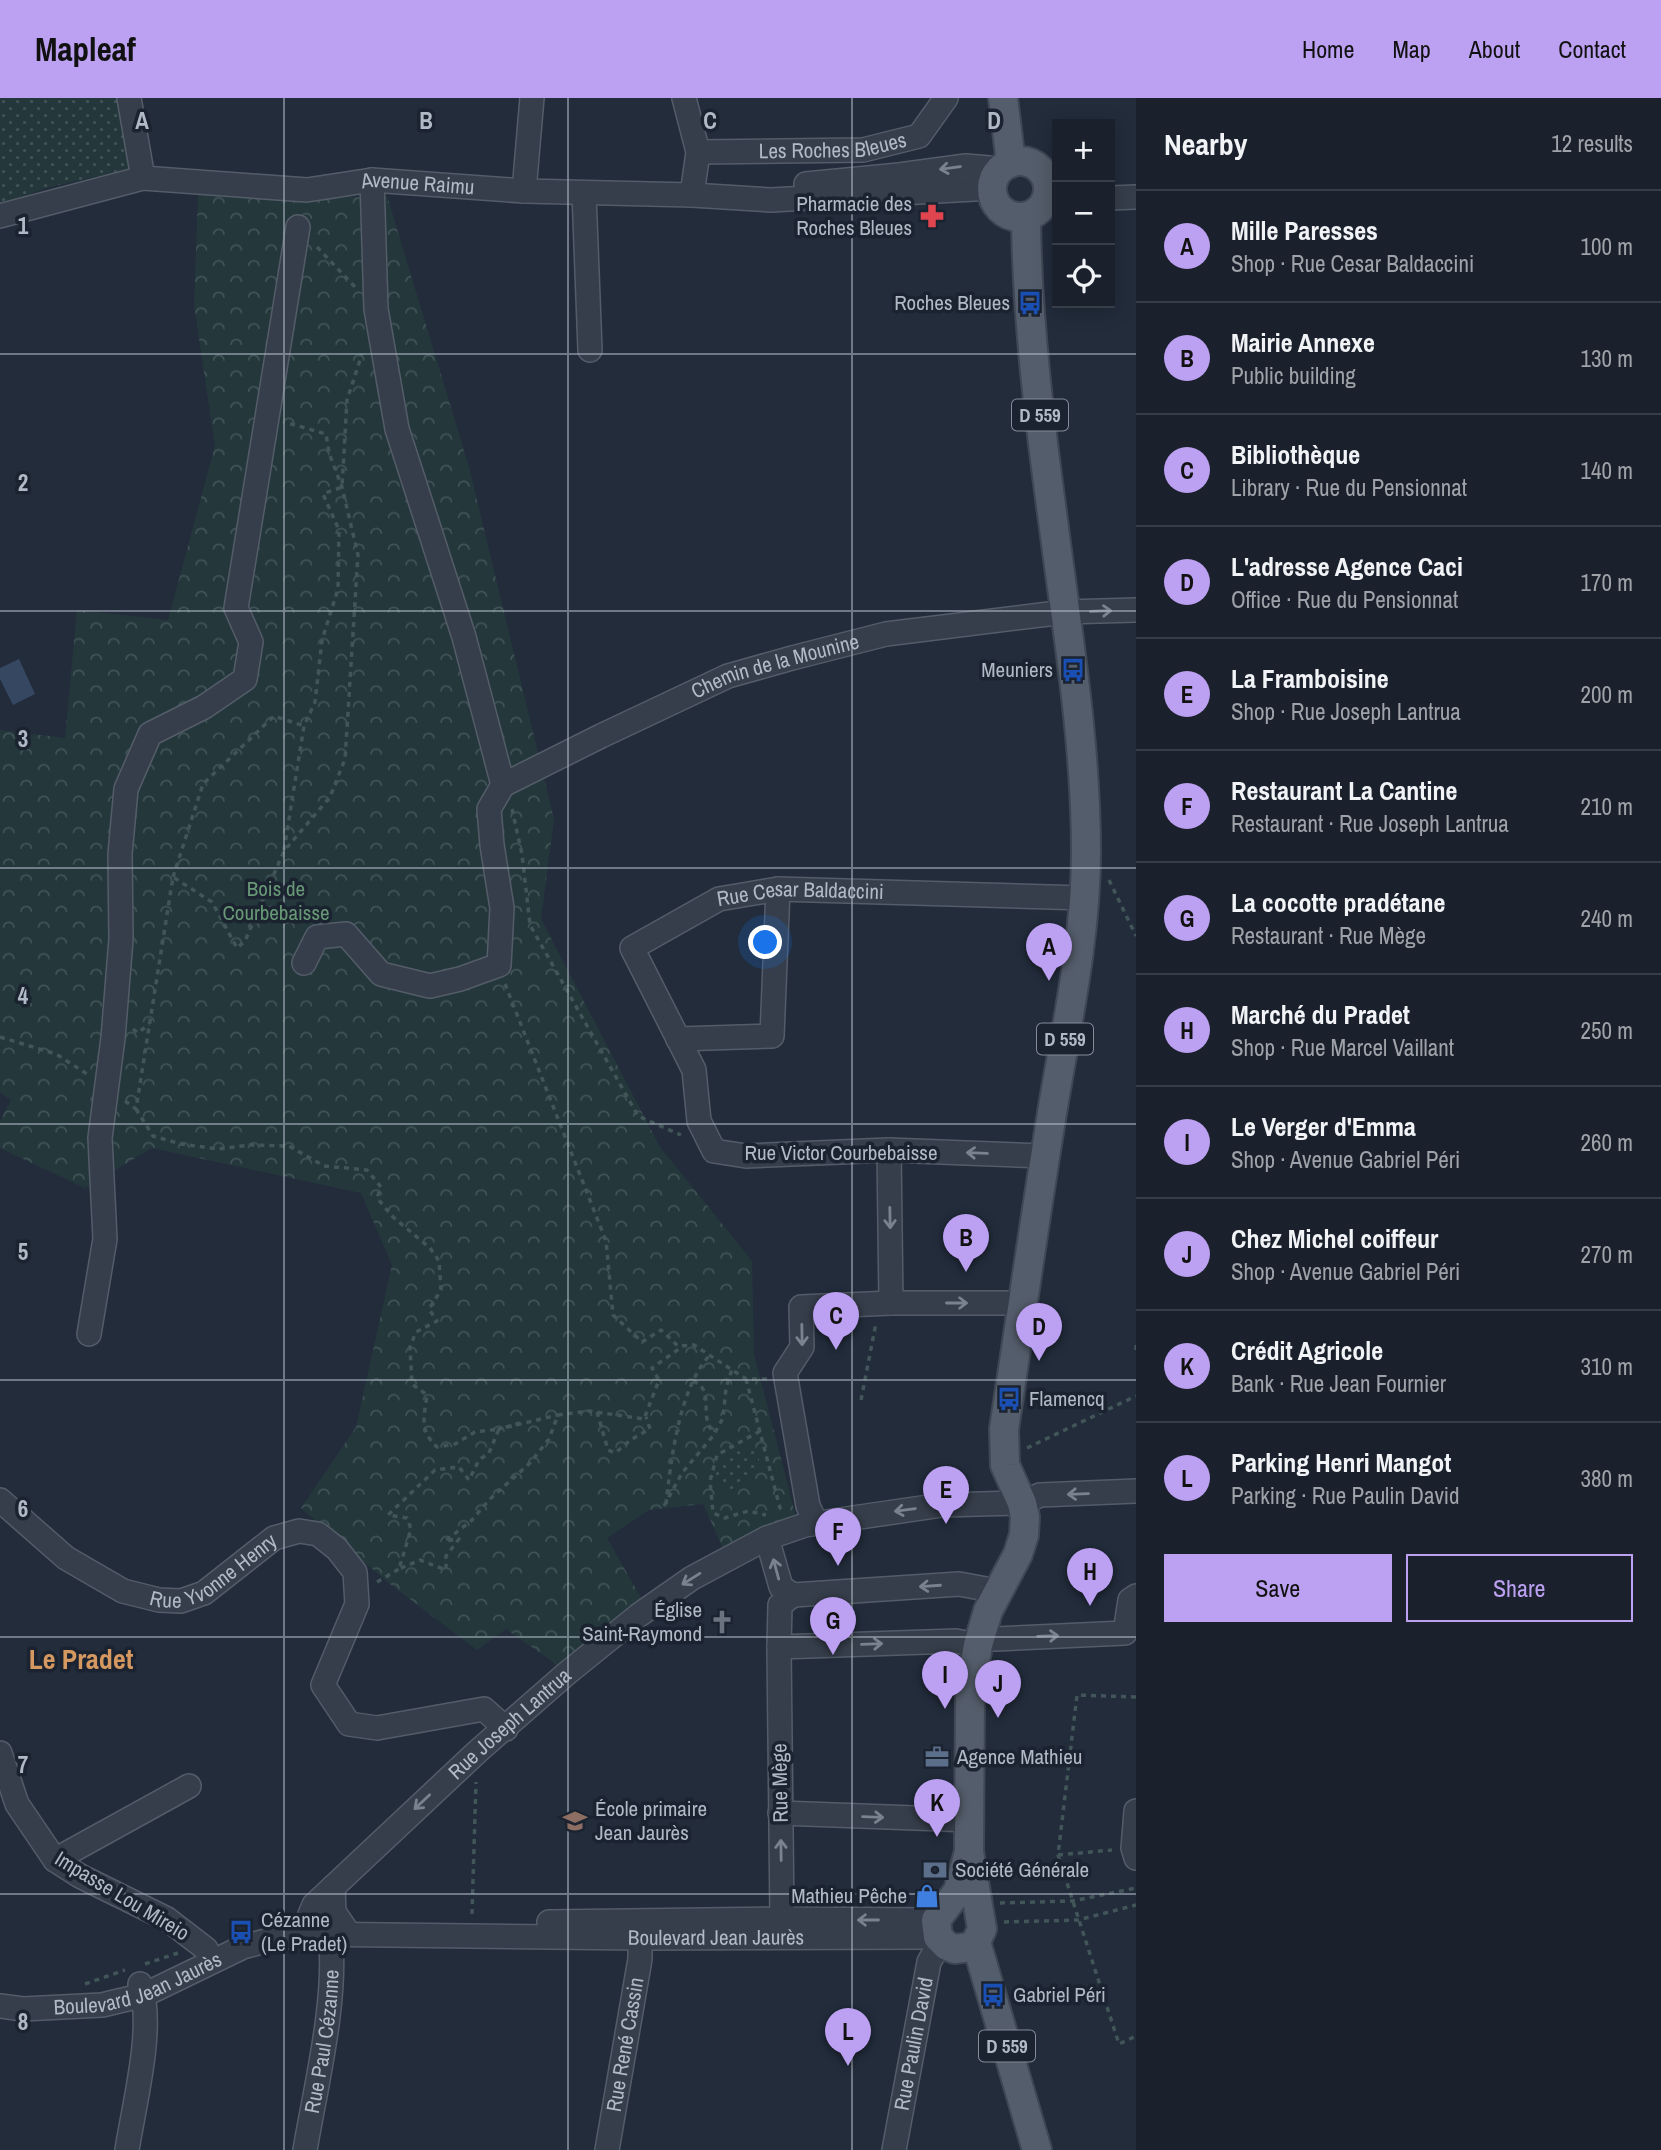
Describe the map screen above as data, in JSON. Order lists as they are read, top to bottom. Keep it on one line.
{"streets":{"main road":["D 559"],"street":["Les Roches Bleues","Avenue Raimu","Chemin de la Mounine","Rue Cesar Baldaccini","Rue Victor Courbebaisse","Rue Yvonne Henry","Rue Joseph Lantrua","Rue Mège","Impasse Lou Mireio","Boulevard Jean Jaurès","Rue Paul Cézanne","Rue René Cassin","Rue Paulin David"]},"crossings":[["Avenue Raimu","D 559"],["D 559","Chemin de la Mounine"],["D 559","Rue Cesar Baldaccini"],["D 559","Rue Victor Courbebaisse"],["D 559","Rue Joseph Lantrua"],["D 559","Boulevard Jean Jaurès"],["D 559","Rue Paulin David"],["Rue Cesar Baldaccini","Rue Victor Courbebaisse"],["Rue Yvonne Henry","Rue Joseph Lantrua"],["Rue Joseph Lantrua","Boulevard Jean Jaurès"],["Rue Mège","Boulevard Jean Jaurès"],["Impasse Lou Mireio","Boulevard Jean Jaurès"],["Boulevard Jean Jaurès","Rue Paul Cézanne"],["Boulevard Jean Jaurès","Rue René Cassin"],["Boulevard Jean Jaurès","Rue Paulin David"]],"districts":["Le Pradet"],"parks":["Bois de Courbebaisse"],"places":{"pharmacy":["Pharmacie des Roches Bleues"],"bus stop":["Roches Bleues","Meuniers","Flamencq","Cézanne (Le Pradet)","Gabriel Péri"],"church":["Église Saint-Raymond"],"office":["Agence Mathieu"],"school or university":["École primaire Jean Jaurès"],"bank":["Société Générale"],"shop":["Mathieu Pêche"]},"page":{"header":"Mapleaf","nav":["Home","Map","About","Contact"],"heading":["Nearby","12 results"],"map_buttons":["+","−"],"list":[{"mark":"A","name":"Mille Paresses","note":"Shop · Rue Cesar Baldaccini","value":"100 m"},{"mark":"B","name":"Mairie Annexe","note":"Public building","value":"130 m"},{"mark":"C","name":"Bibliothèque","note":"Library · Rue du Pensionnat","value":"140 m"},{"mark":"D","name":"L'adresse Agence Caci","note":"Office · Rue du Pensionnat","value":"170 m"},{"mark":"E","name":"La Framboisine","note":"Shop · Rue Joseph Lantrua","value":"200 m"},{"mark":"F","name":"Restaurant La Cantine","note":"Restaurant · Rue Joseph Lantrua","value":"210 m"},{"mark":"G","name":"La cocotte pradétane","note":"Restaurant · Rue Mège","value":"240 m"},{"mark":"H","name":"Marché du Pradet","note":"Shop · Rue Marcel Vaillant","value":"250 m"},{"mark":"I","name":"Le Verger d'Emma","note":"Shop · Avenue Gabriel Péri","value":"260 m"},{"mark":"J","name":"Chez Michel coiffeur","note":"Shop · Avenue Gabriel Péri","value":"270 m"},{"mark":"K","name":"Crédit Agricole","note":"Bank · Rue Jean Fournier","value":"310 m"},{"mark":"L","name":"Parking Henri Mangot","note":"Parking · Rue Paulin David","value":"380 m"}],"pins":["A","B","C","D","E","F","H","G","I","J","K","L"],"buttons":["Save","Share"]},"grid":{"columns":["A","B","C","D"],"rows":["1","2","3","4","5","6","7","8"]}}
